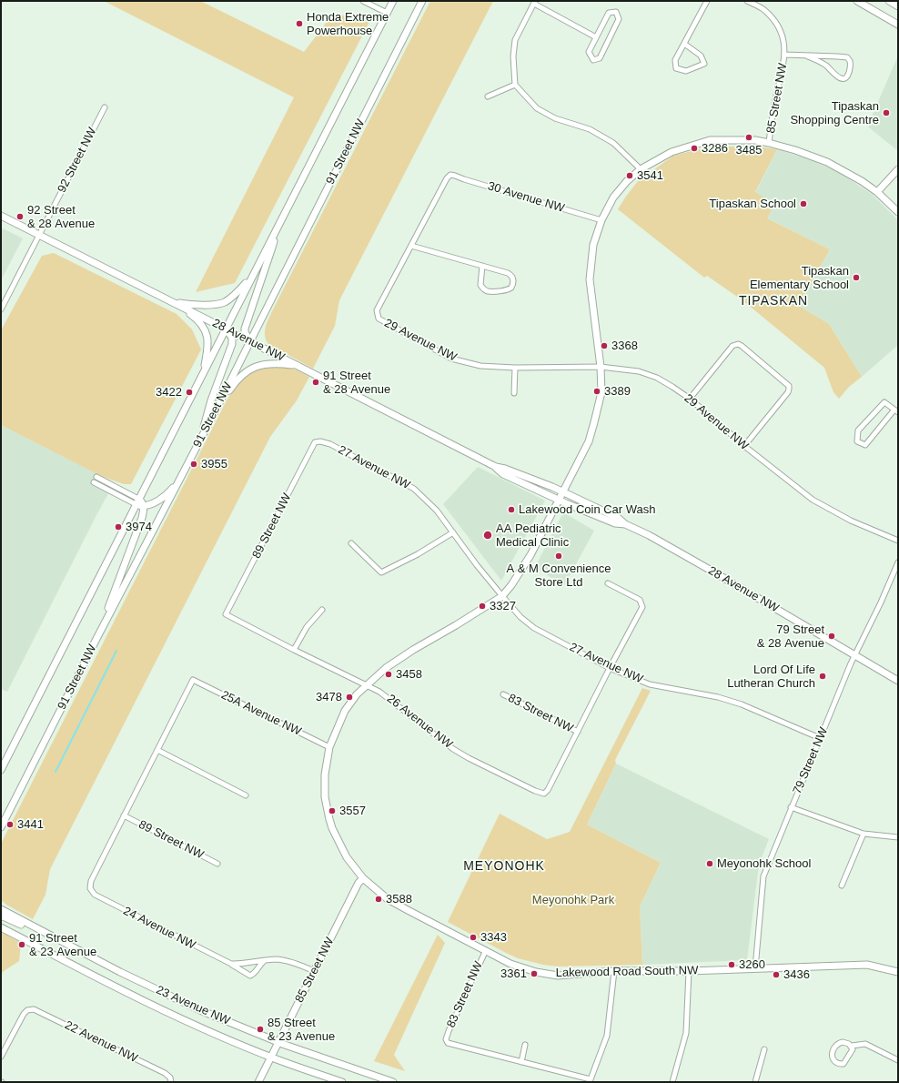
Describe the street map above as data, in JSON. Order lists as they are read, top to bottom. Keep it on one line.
{"streets":{"main road":["85 Street NW","91 Street NW","28 Avenue NW","Lakewood Road South NW","23 Avenue NW"],"street":["92 Street NW","30 Avenue NW","29 Avenue NW","27 Avenue NW","89 Street NW","25A Avenue NW","83 Street NW","26 Avenue NW","79 Street NW","24 Avenue NW","22 Avenue NW"]},"crossings":[["85 Street NW","24 Avenue NW"],["85 Street NW","Lakewood Road South NW"],["85 Street NW","23 Avenue NW"],["91 Street NW","28 Avenue NW"],["92 Street NW","28 Avenue NW"],["30 Avenue NW","29 Avenue NW"],["30 Avenue NW","Lakewood Road South NW"],["28 Avenue NW","79 Street NW"],["28 Avenue NW","Lakewood Road South NW"],["29 Avenue NW","Lakewood Road South NW"],["27 Avenue NW","89 Street NW"],["27 Avenue NW","83 Street NW"],["27 Avenue NW","79 Street NW"],["27 Avenue NW","Lakewood Road South NW"],["89 Street NW","25A Avenue NW"],["89 Street NW","26 Avenue NW"],["89 Street NW","24 Avenue NW"],["25A Avenue NW","Lakewood Road South NW"],["83 Street NW","26 Avenue NW"],["83 Street NW","Lakewood Road South NW"],["26 Avenue NW","Lakewood Road South NW"],["79 Street NW","Lakewood Road South NW"]],"districts":["TIPASKAN","MEYONOHK"],"parks":["Meyonohk Park"],"places":["Honda Extreme Powerhouse","Tipaskan Shopping Centre","3485","3286","3541","Tipaskan School","92 Street & 28 Avenue","Tipaskan Elementary School","3368","91 Street & 28 Avenue","3389","3422","3955","Lakewood Coin Car Wash","3974","AA Pediatric Medical Clinic","A & M Convenience Store Ltd","3327","79 Street & 28 Avenue","3458","Lord Of Life Lutheran Church","3478","3557","3441","Meyonohk School","3588","3343","91 Street & 23 Avenue","3260","3361","3436","85 Street & 23 Avenue"]}
